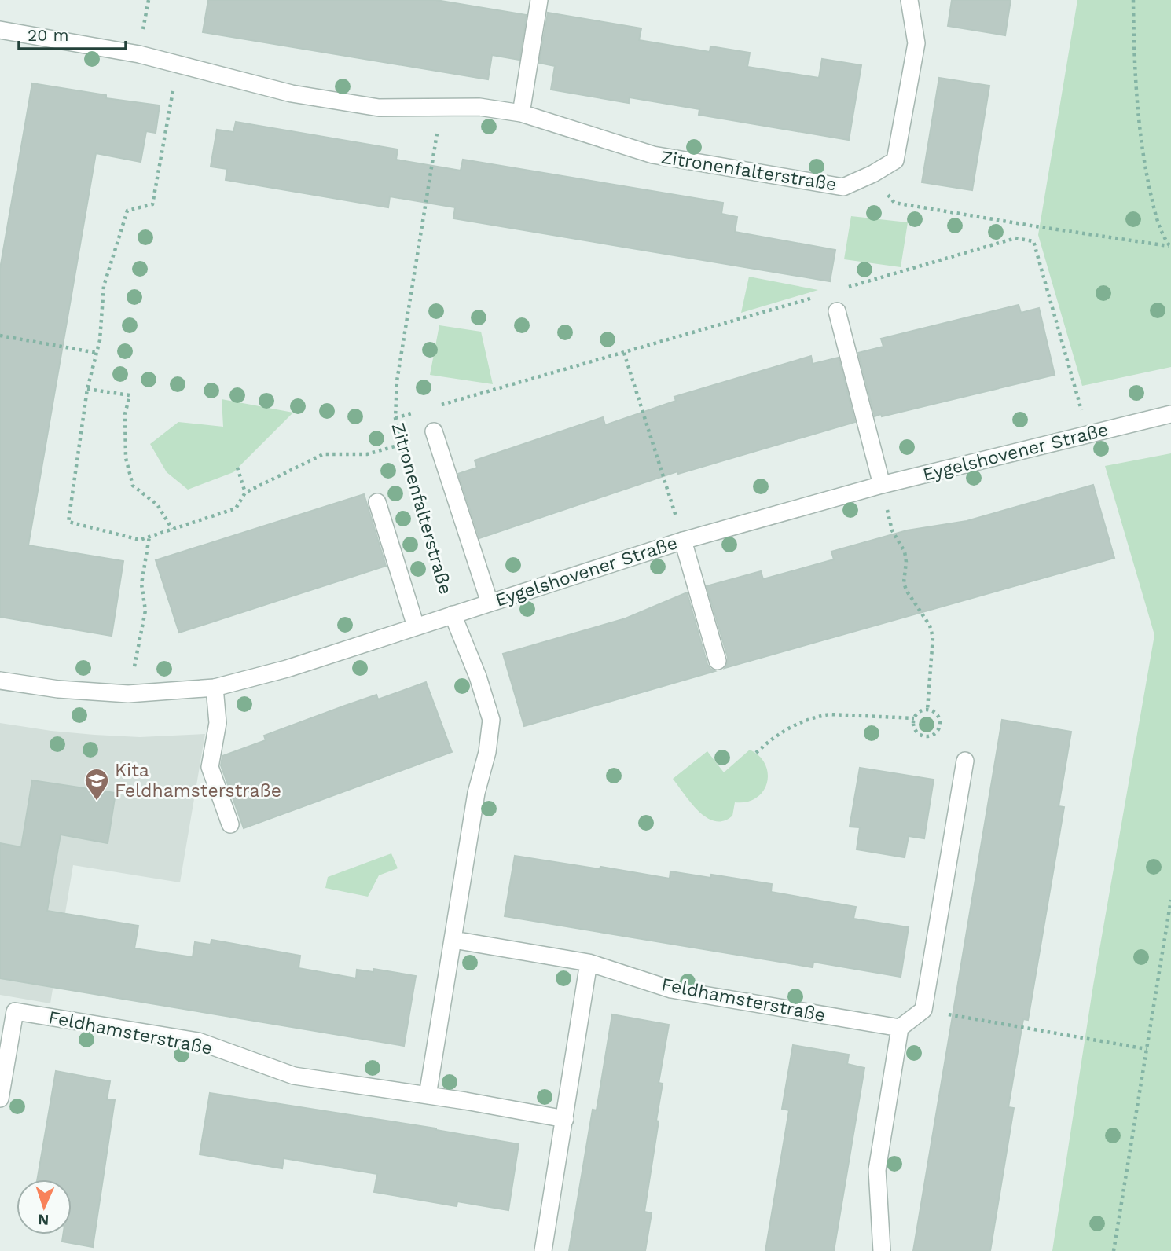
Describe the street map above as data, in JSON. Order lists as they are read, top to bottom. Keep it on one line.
{"streets":{"street":["Zitronenfalterstraße","Eygelshovener Straße","Feldhamsterstraße"]},"crossings":[["Zitronenfalterstraße","Eygelshovener Straße"]],"places":{"school or university":["Kita Feldhamsterstraße"]},"scale_bar":"20 m","north":"bottom"}
